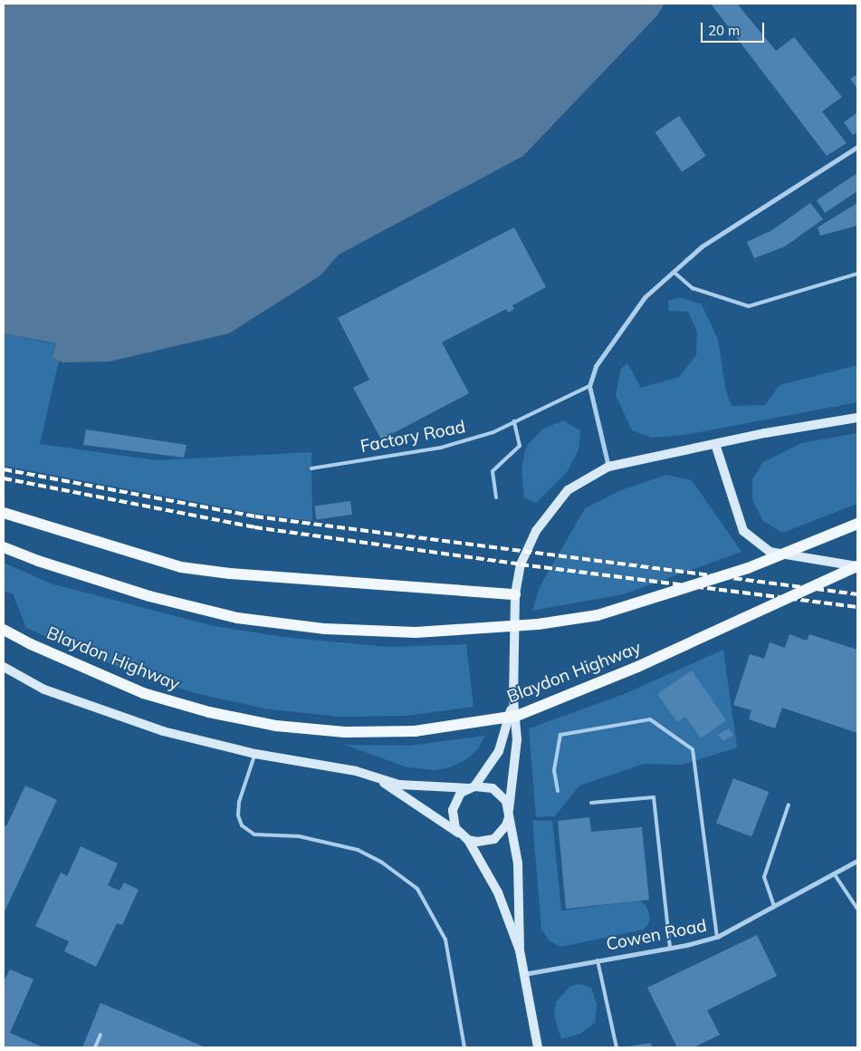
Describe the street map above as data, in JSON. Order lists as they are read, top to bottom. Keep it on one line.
{"streets":{"main road":["Blaydon Highway"],"street":["Cowen Road"],"lane":["Factory Road"]},"scale_bar":"20 m"}
